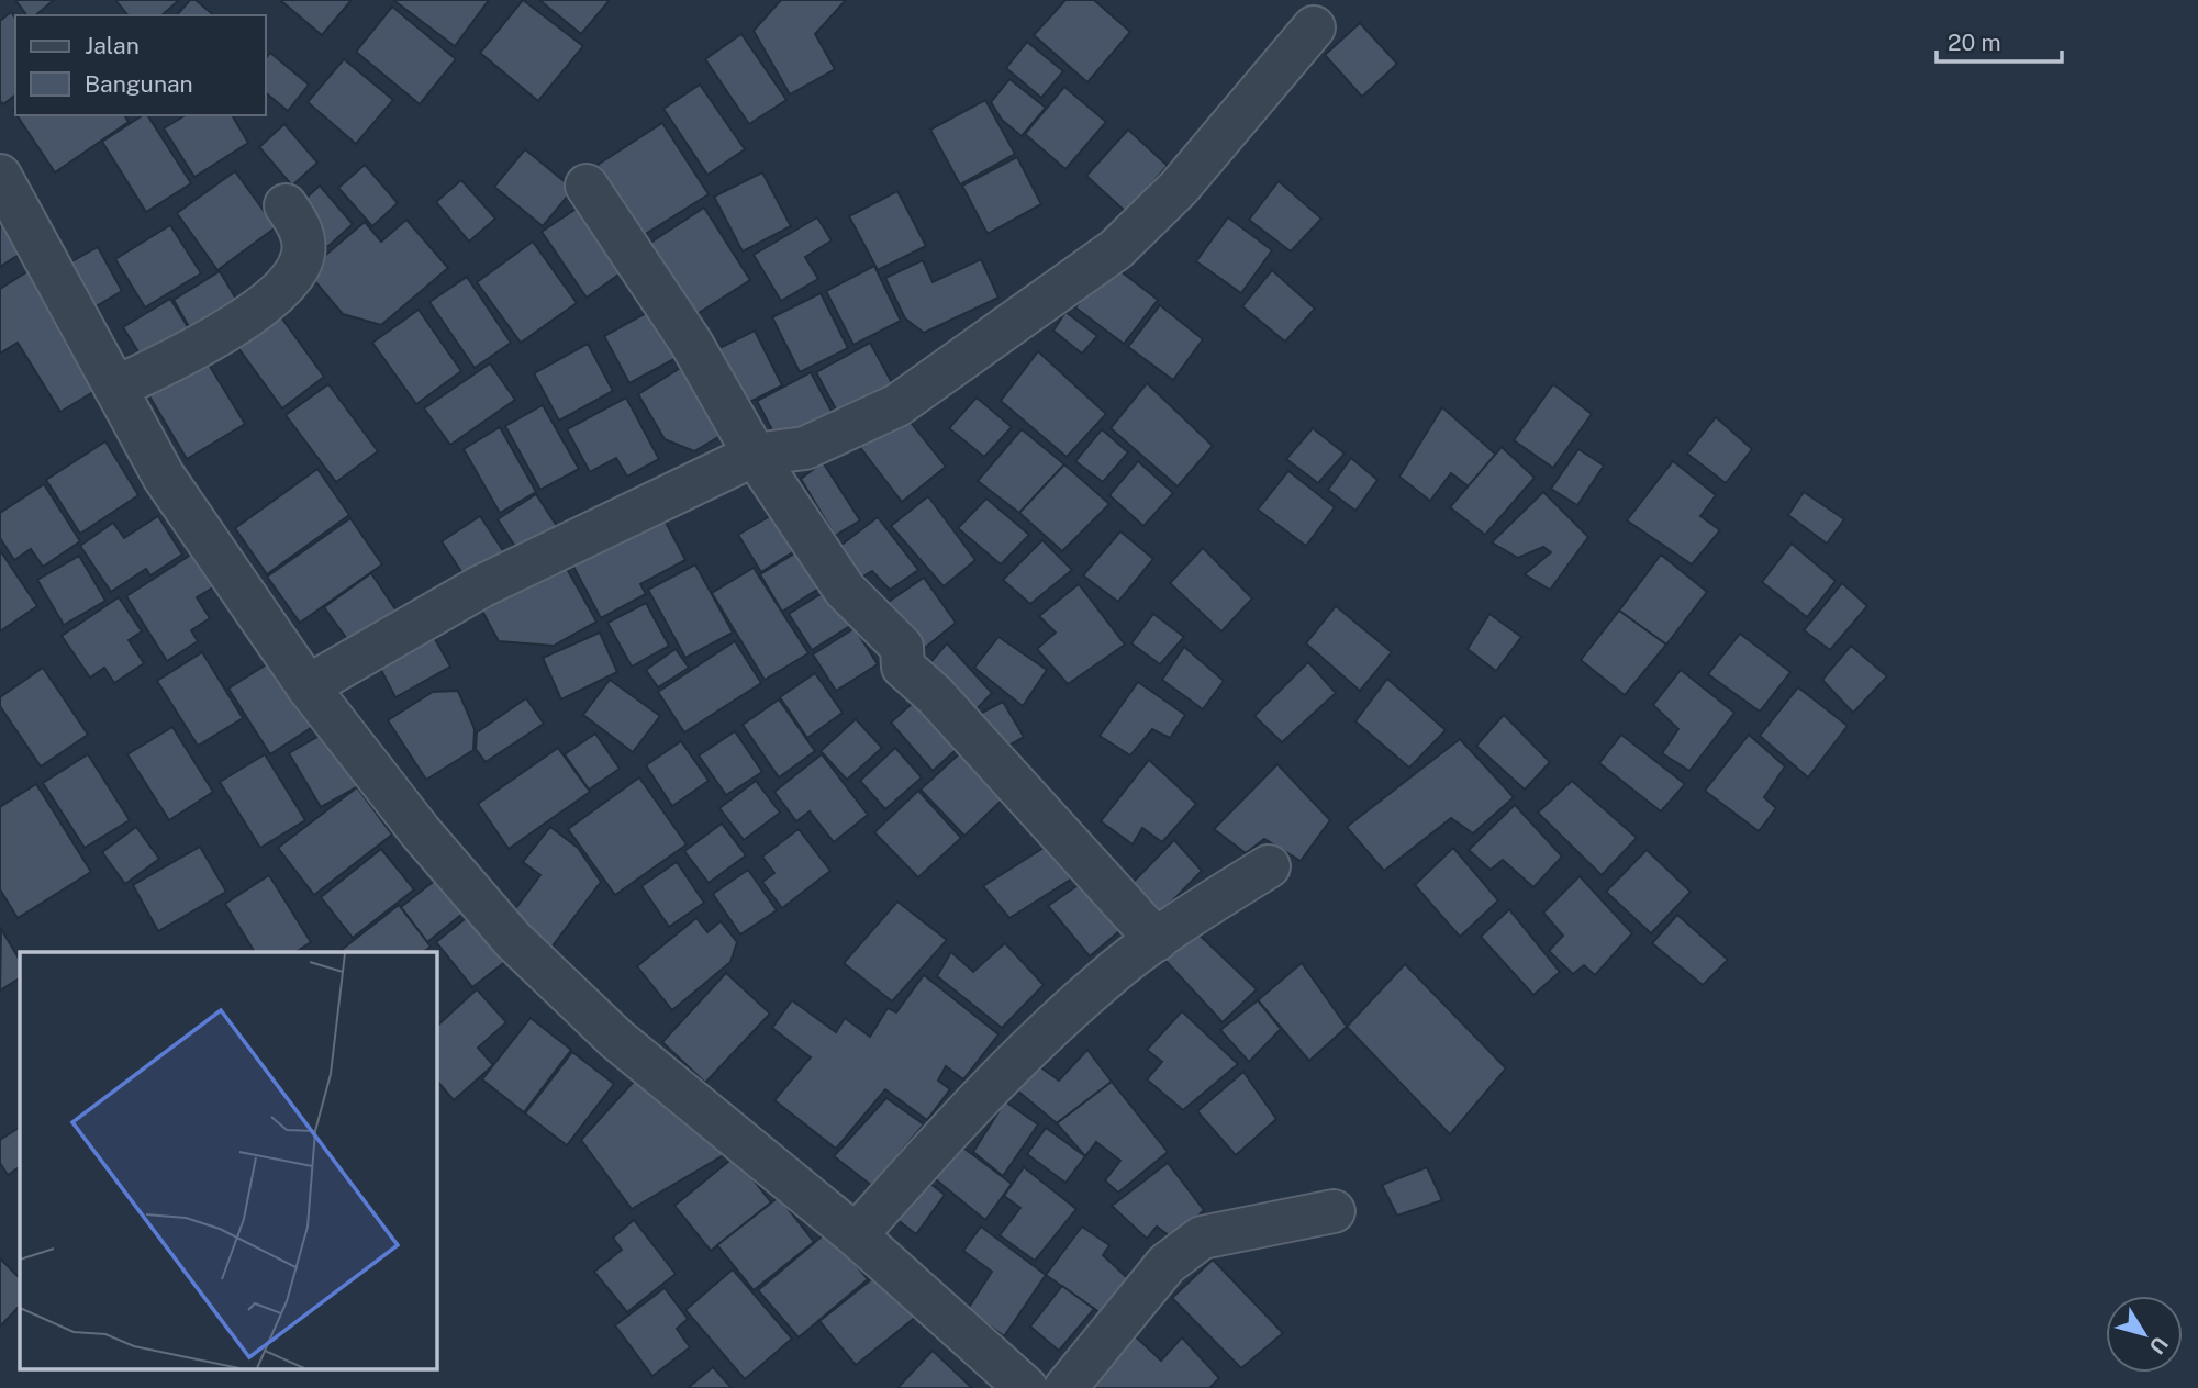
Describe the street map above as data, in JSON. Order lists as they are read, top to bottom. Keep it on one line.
{"legend":["Jalan","Bangunan"],"scale_bar":"20 m","north":"bottom right"}
